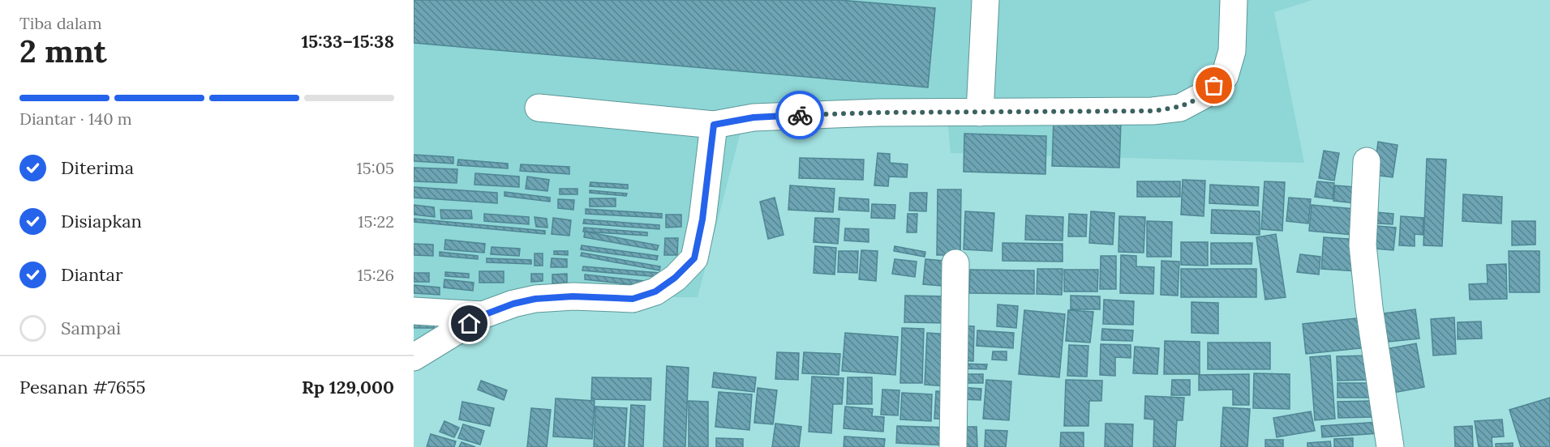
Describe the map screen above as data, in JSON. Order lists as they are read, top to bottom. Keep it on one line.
{"page":{"heading":["2 mnt","Tiba dalam","15:33–15:38"],"panel":["Pesanan #7655","Rp 129,000"],"bar":"Diantar · 140 m","list":[["Diterima","15:05"],["Disiapkan","15:22"],["Diantar","15:26"],"Sampai"]}}
